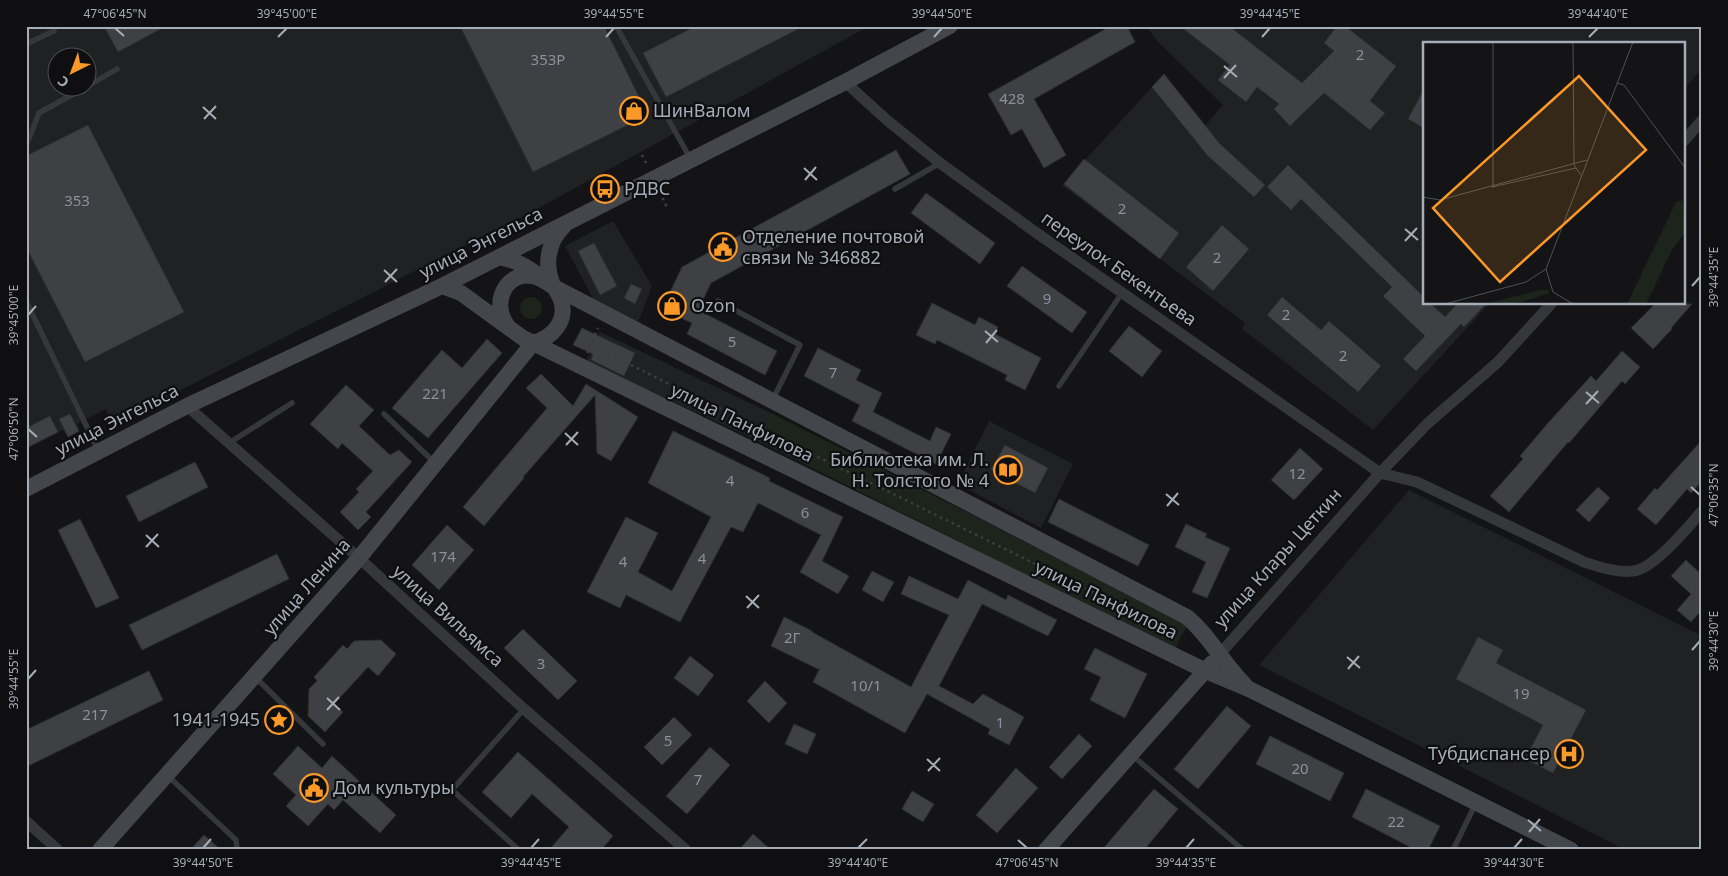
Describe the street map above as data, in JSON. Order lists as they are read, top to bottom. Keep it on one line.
{"streets":{"street":["улица Энгельса","переулок Бекентьева","улица Панфилова","улица Клары Цеткин","улица Ленина","улица Вильямса"]},"crossings":[["улица Энгельса","переулок Бекентьева"],["улица Энгельса","улица Панфилова"],["улица Энгельса","улица Вильямса"],["переулок Бекентьева","улица Клары Цеткин"],["улица Панфилова","улица Клары Цеткин"],["улица Панфилова","улица Ленина"],["улица Ленина","улица Вильямса"]],"places":{"shop":["ШинВалом","Ozon"],"bus stop":["РДВС"],"public building":["Отделение почтовой связи № 346882","Дом культуры"],"library":["Библиотека им. Л. Н. Толстого № 4"],"place":["1941-1945"],"hospital":["Тубдиспансер"]},"house_numbers":["2","353Р","428","353","2","2","9","2","5","2","7","221","12","4","6","174","4","4","2Г","3","10/1","19","217","1","5","20","7","22"],"north":"bottom left","coordinates":["47°06'45\"N","39°45'00\"E","39°44'55\"E","39°44'50\"E","39°44'45\"E","39°44'40\"E","39°44'35\"E","47°06'50\"N","47°06'35\"N","39°44'30\"E"]}
